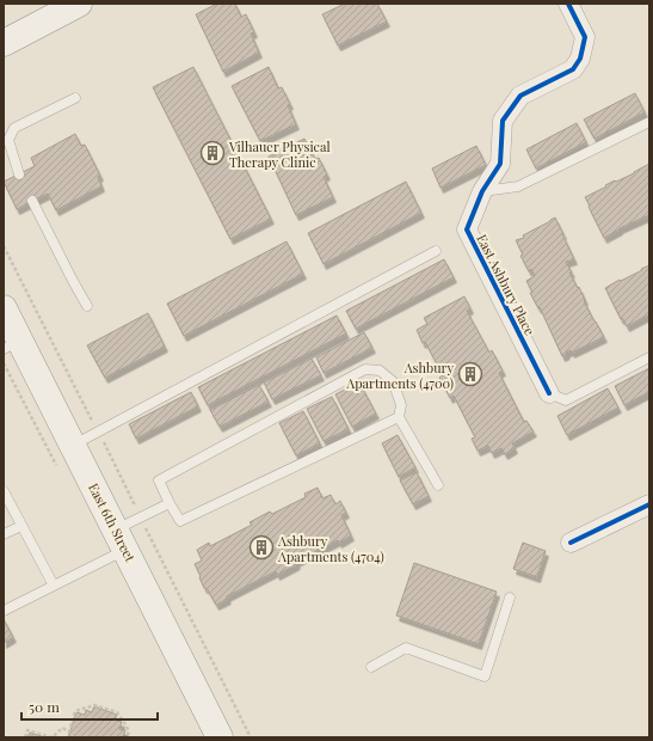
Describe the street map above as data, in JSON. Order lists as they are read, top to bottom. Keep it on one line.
{"streets":{"main road":["East 6th Street"],"street":["East Ashbury Place"]},"places":{"building":["Vilhauer Physical Therapy Clinic","Ashbury Apartments (4700)","Ashbury Apartments (4704)"]},"scale_bar":"50 m"}
